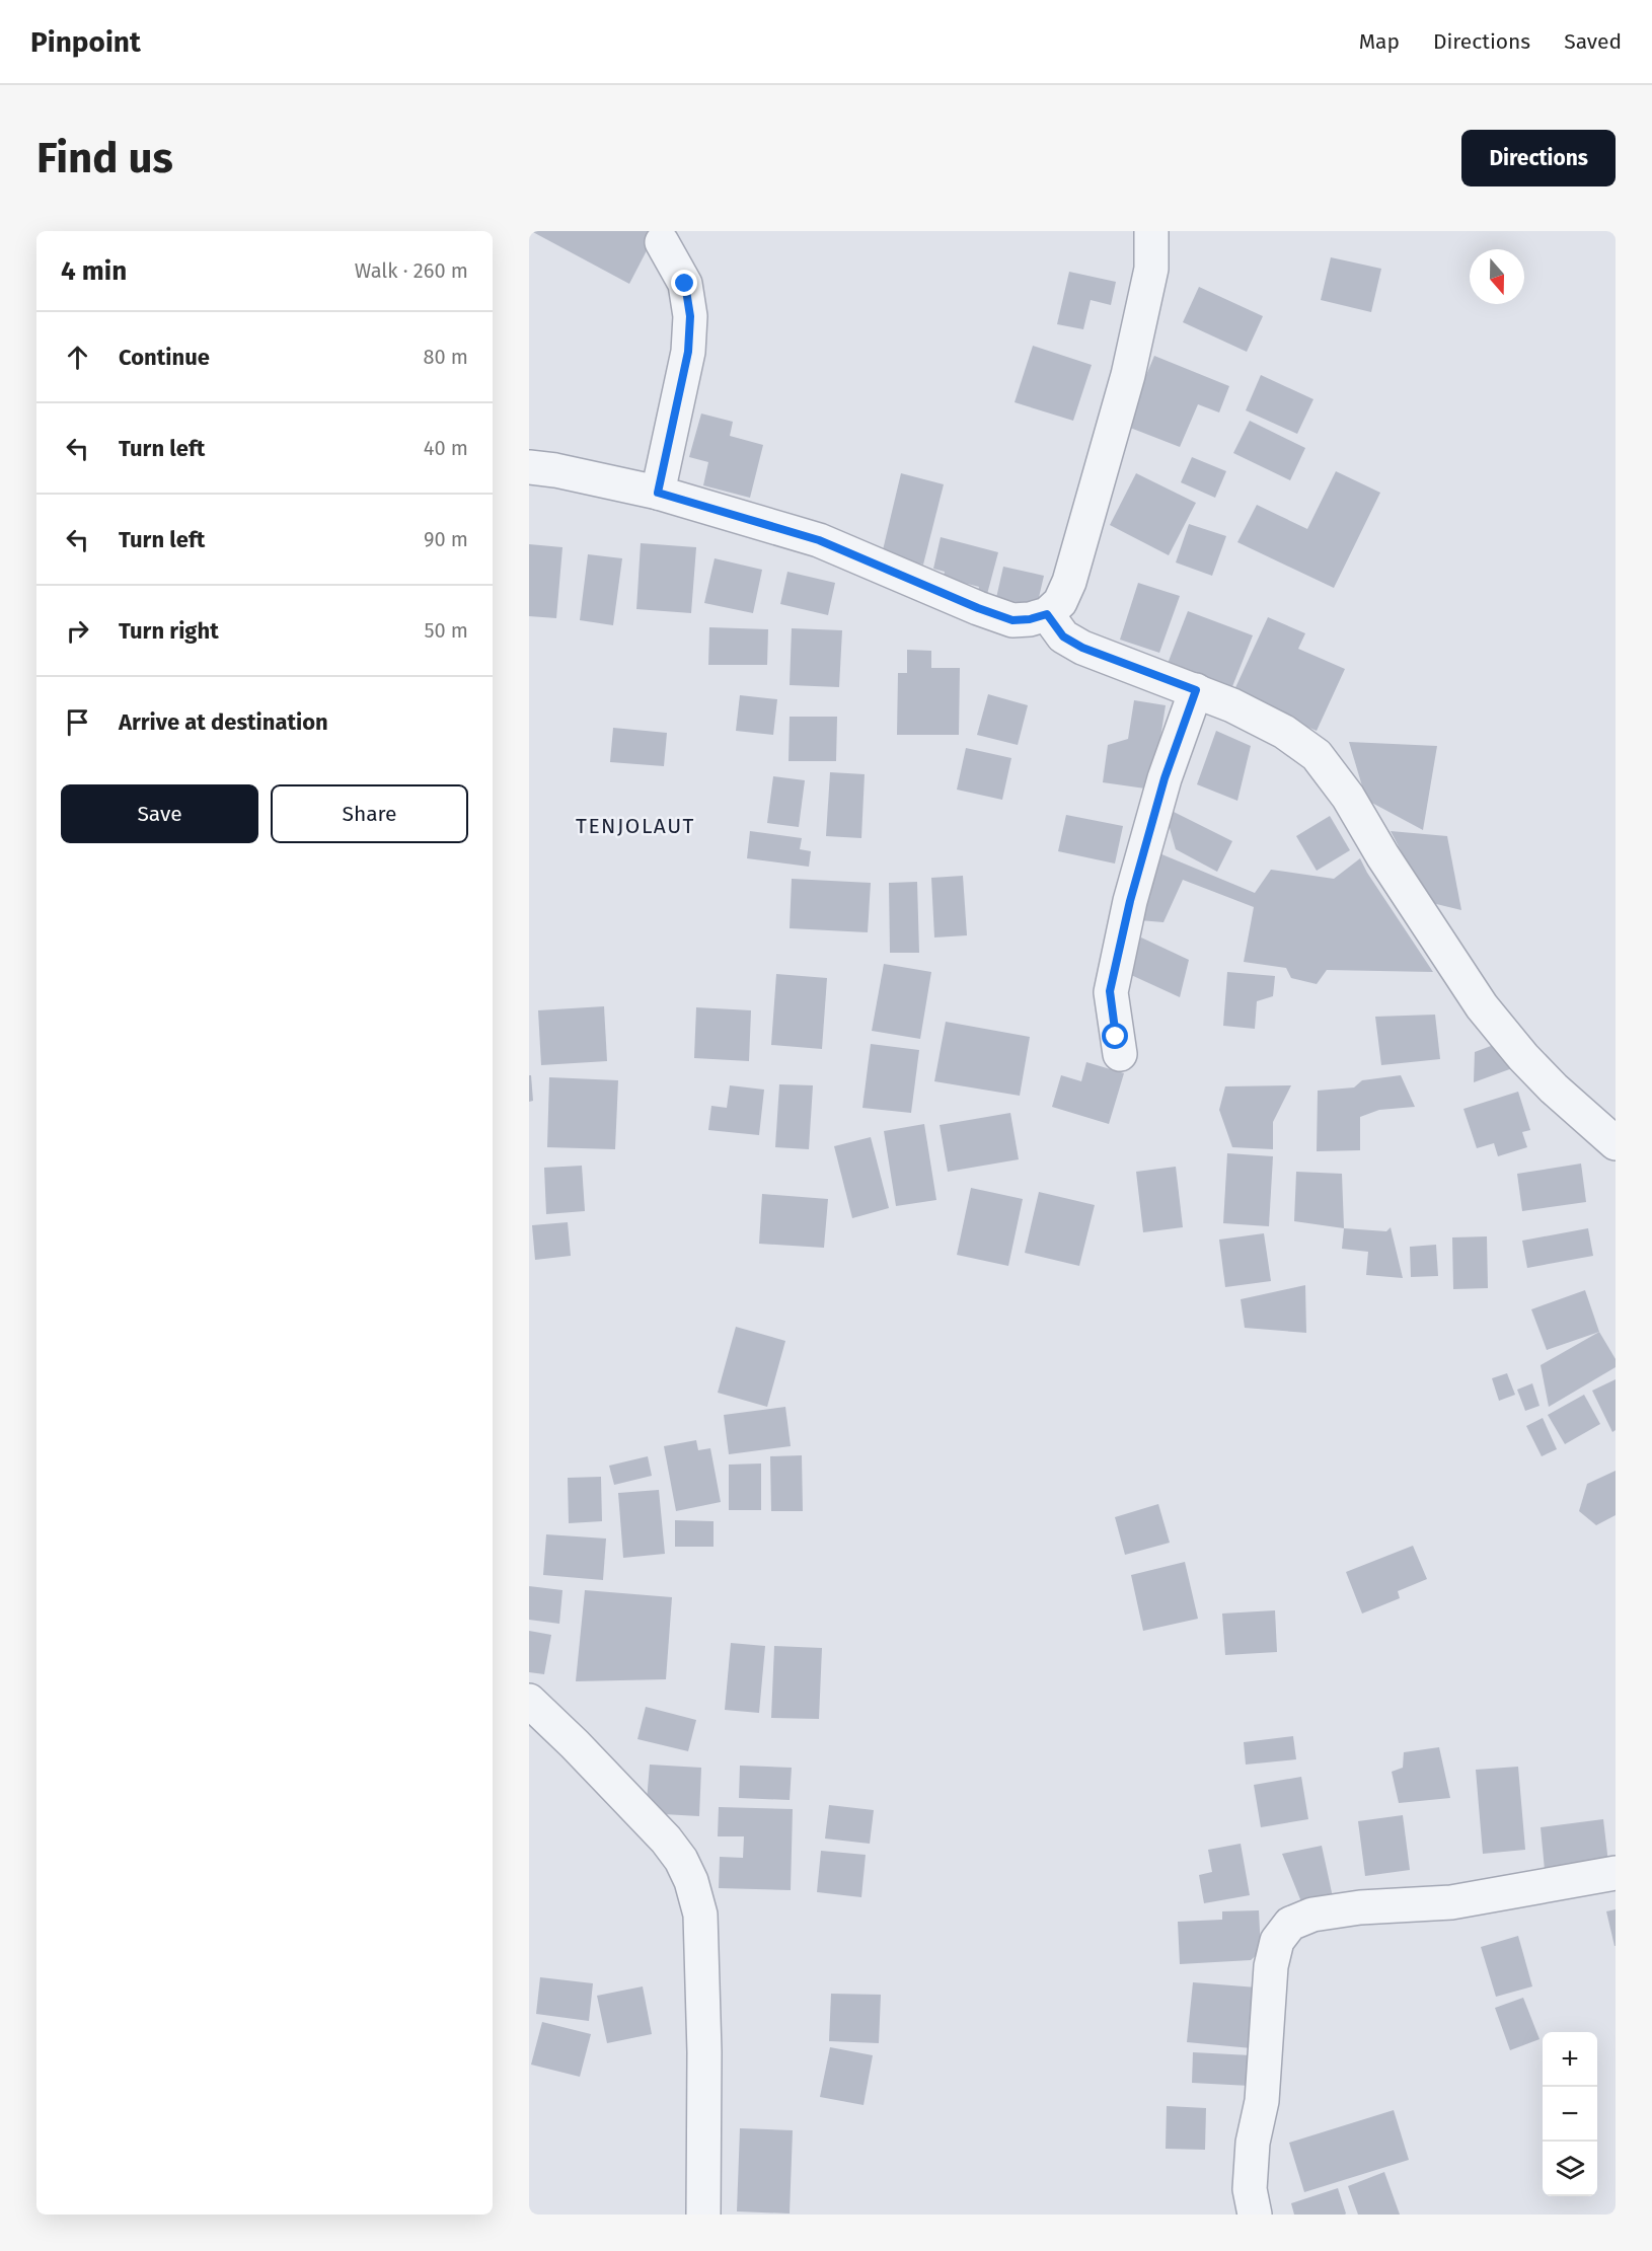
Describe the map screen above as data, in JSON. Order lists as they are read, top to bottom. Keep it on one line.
{"districts":["TENJOLAUT"],"north":"bottom","page":{"header":"Pinpoint","nav":["Map","Directions","Saved"],"buttons":["Directions",["Save","Share"]],"title":"Find us","heading":["4 min","Walk · 260 m"],"list":[["Continue","80 m"],["Turn left","40 m"],["Turn left","90 m"],["Turn right","50 m"],"Arrive at destination"],"map_buttons":["+","−"]}}
